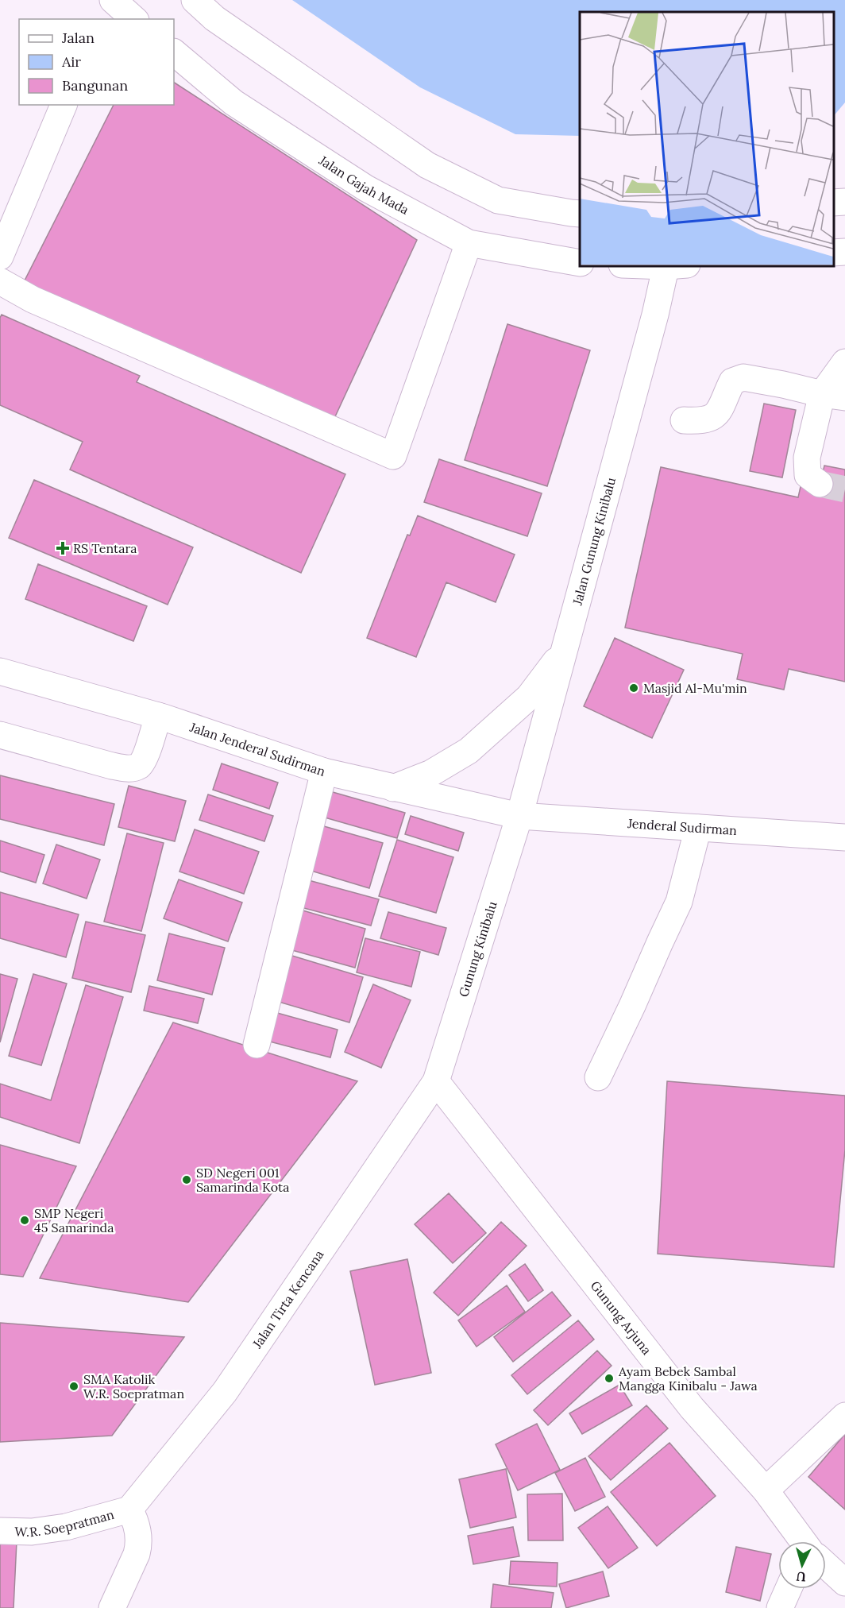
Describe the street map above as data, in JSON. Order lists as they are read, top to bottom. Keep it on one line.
{"streets":{"main road":["Jalan Gajah Mada","Jalan Gunung Kinibalu","Jalan Jenderal Sudirman","Jenderal Sudirman","Gunung Kinibalu","Jalan Tirta Kencana","Gunung Arjuna","W.R. Soepratman"]},"crossings":[["Jalan Gunung Kinibalu","Jalan Jenderal Sudirman"],["Jalan Gunung Kinibalu","Jenderal Sudirman"],["Jalan Gunung Kinibalu","Gunung Kinibalu"],["Jalan Jenderal Sudirman","Jenderal Sudirman"],["Jalan Jenderal Sudirman","Gunung Kinibalu"],["Jenderal Sudirman","Gunung Kinibalu"],["Gunung Kinibalu","Jalan Tirta Kencana"],["Gunung Kinibalu","Gunung Arjuna"],["Jalan Tirta Kencana","Gunung Arjuna"],["Jalan Tirta Kencana","W.R. Soepratman"]],"places":{"health":["RS Tentara"],"other":["Masjid Al-Mu'min","SD Negeri 001 Samarinda Kota","SMP Negeri 45 Samarinda","Ayam Bebek Sambal Mangga Kinibalu - Jawa","SMA Katolik W.R. Soepratman"]},"legend":["Jalan","Air","Bangunan"],"north":"bottom"}
